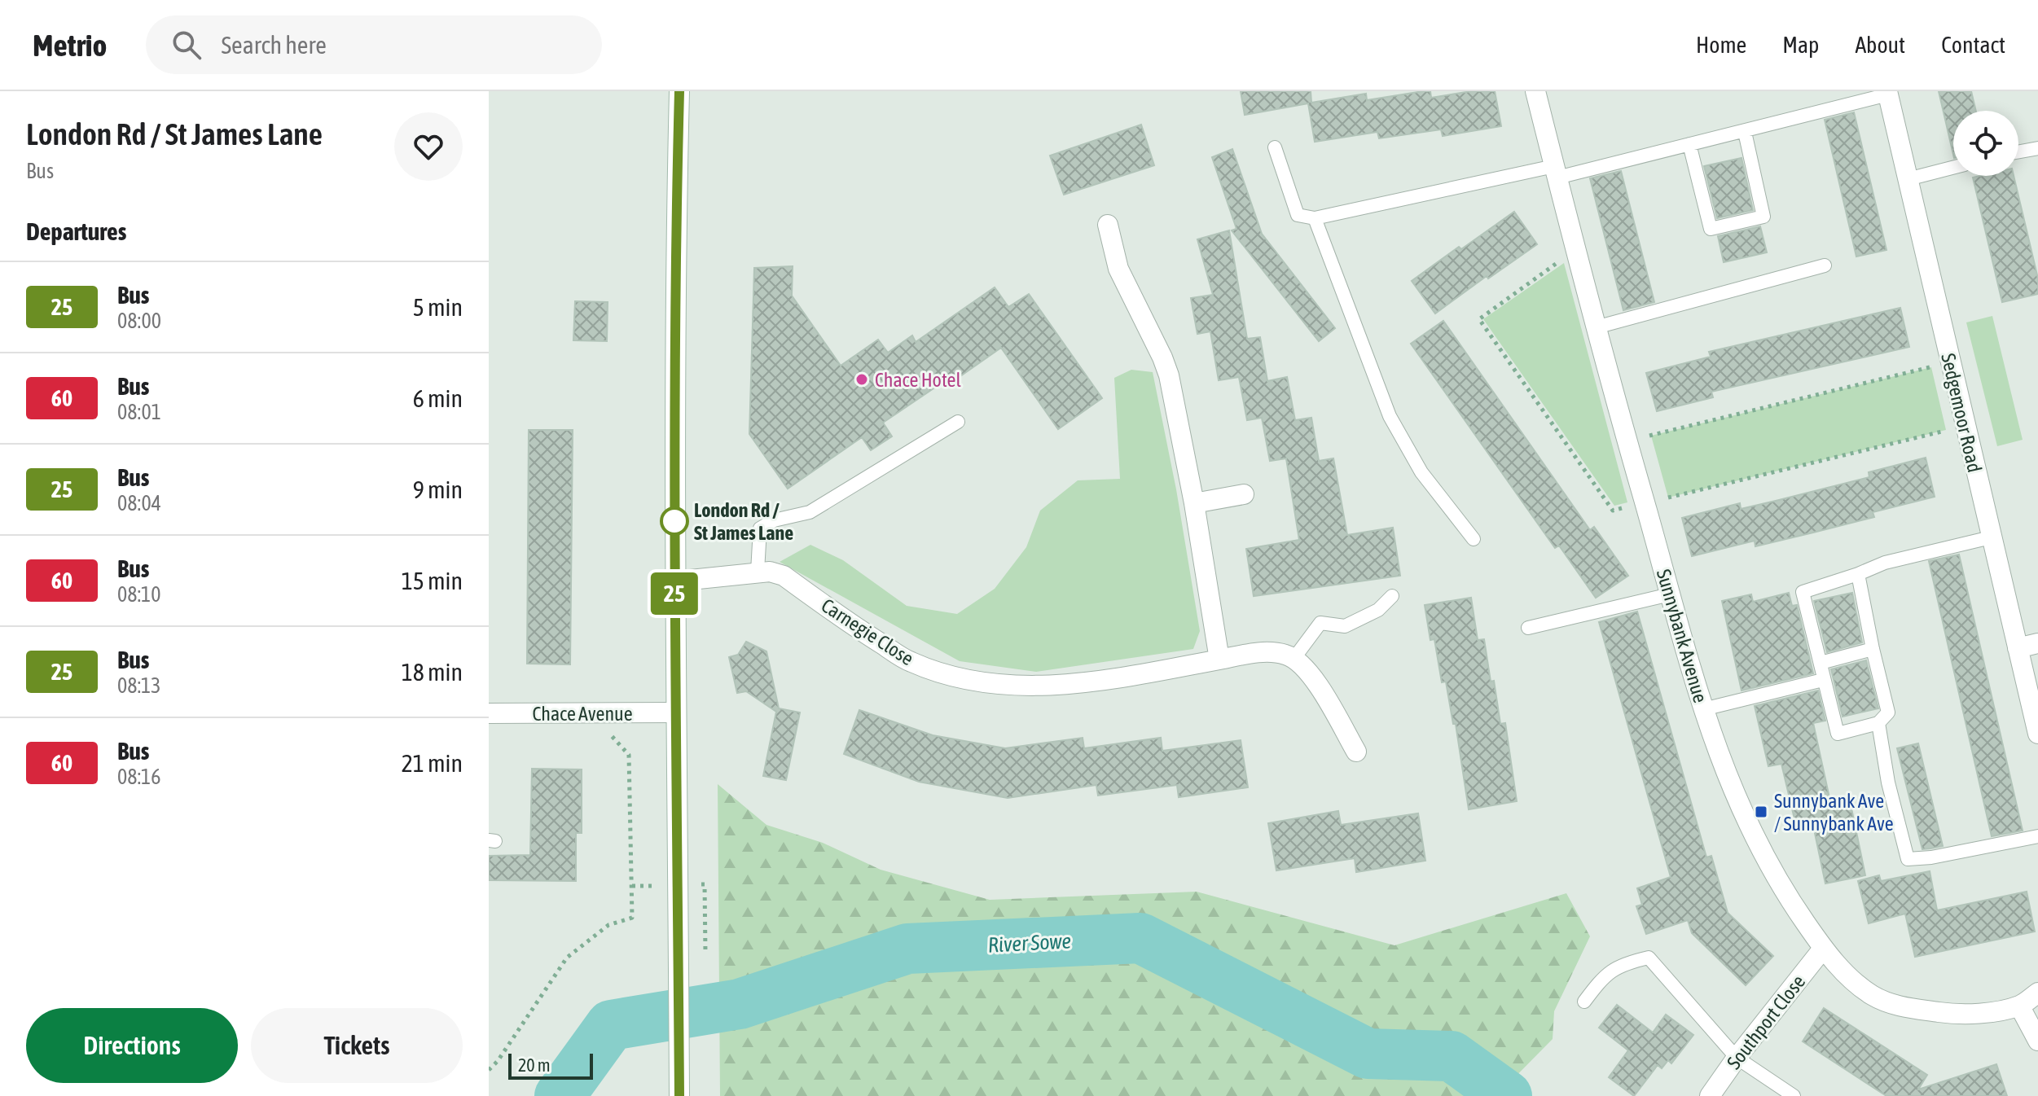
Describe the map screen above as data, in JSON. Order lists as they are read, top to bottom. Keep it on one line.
{"streets":{"street":["Sedgemoor Road","Carnegie Close","Sunnybank Avenue","Chace Avenue","Southport Close"]},"crossings":[["Sunnybank Avenue","Southport Close"]],"water":["River Sowe"],"places":{"other":["Chace Hotel","London Rd / St James Lane"],"transit":["Sunnybank Ave / Sunnybank Ave"]},"lines":["bus line 25"],"scale_bar":"20 m","page":{"header":"Metrio","search":"Search here","nav":["Home","Map","About","Contact"],"heading":[["London Rd / St James Lane","Bus"],"Departures"],"on_map":"25","list":[{"mark":"25","name":"Bus","note":"08:00","value":"5 min"},{"mark":"60","name":"Bus","note":"08:01","value":"6 min"},{"mark":"25","name":"Bus","note":"08:04","value":"9 min"},{"mark":"60","name":"Bus","note":"08:10","value":"15 min"},{"mark":"25","name":"Bus","note":"08:13","value":"18 min"},{"mark":"60","name":"Bus","note":"08:16","value":"21 min"}],"buttons":["Directions","Tickets"],"scale":"20 m"}}
